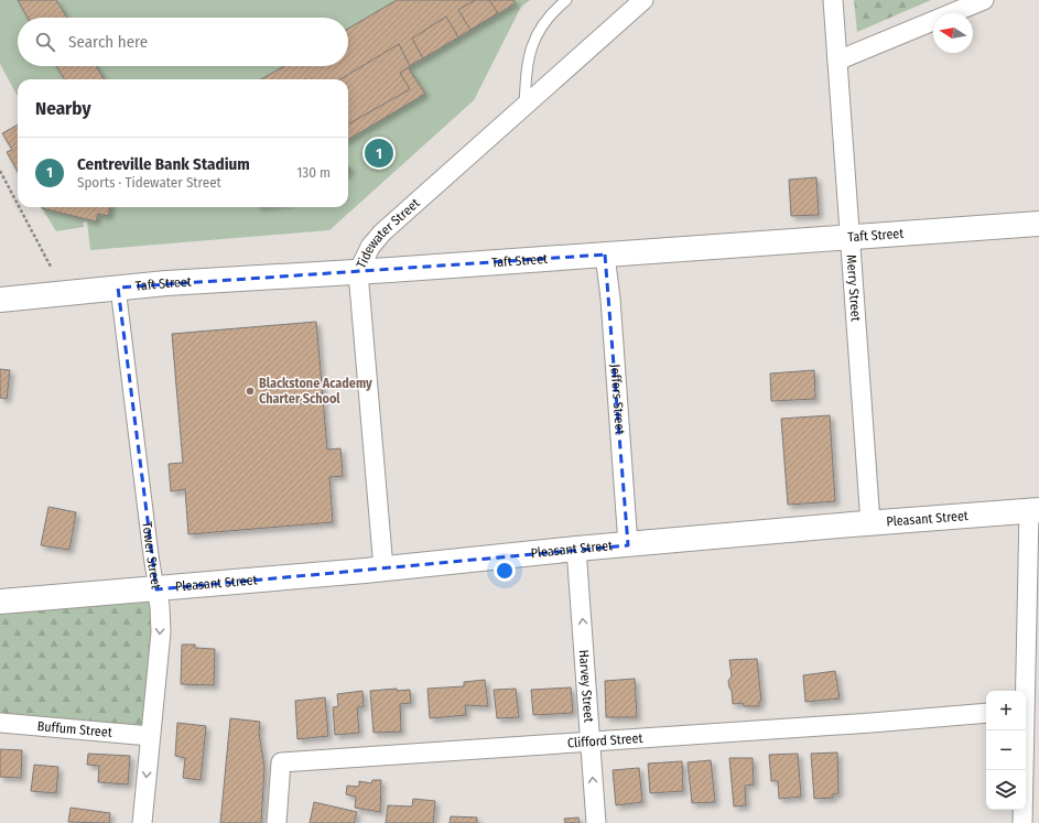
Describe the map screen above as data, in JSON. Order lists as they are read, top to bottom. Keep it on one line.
{"streets":{"street":["Tidewater Street","Taft Street","Merry Street","Jeffers Street","Pleasant Street","Tower Street","Harvey Street","Buffum Street","Clifford Street"]},"crossings":[["Tidewater Street","Taft Street"],["Tidewater Street","Pleasant Street"],["Taft Street","Merry Street"],["Taft Street","Jeffers Street"],["Taft Street","Tower Street"],["Merry Street","Pleasant Street"],["Jeffers Street","Pleasant Street"],["Pleasant Street","Tower Street"],["Pleasant Street","Harvey Street"],["Tower Street","Buffum Street"],["Harvey Street","Clifford Street"]],"one_way":["Tower Street","Harvey Street"],"places":["Blackstone Academy Charter School"],"north":"left","page":{"search":"Search here","heading":"Nearby","pins":"1","list":[{"mark":"1","name":"Centreville Bank Stadium","note":"Sports · Tidewater Street","value":"130 m"}],"map_buttons":["+","−"]}}
